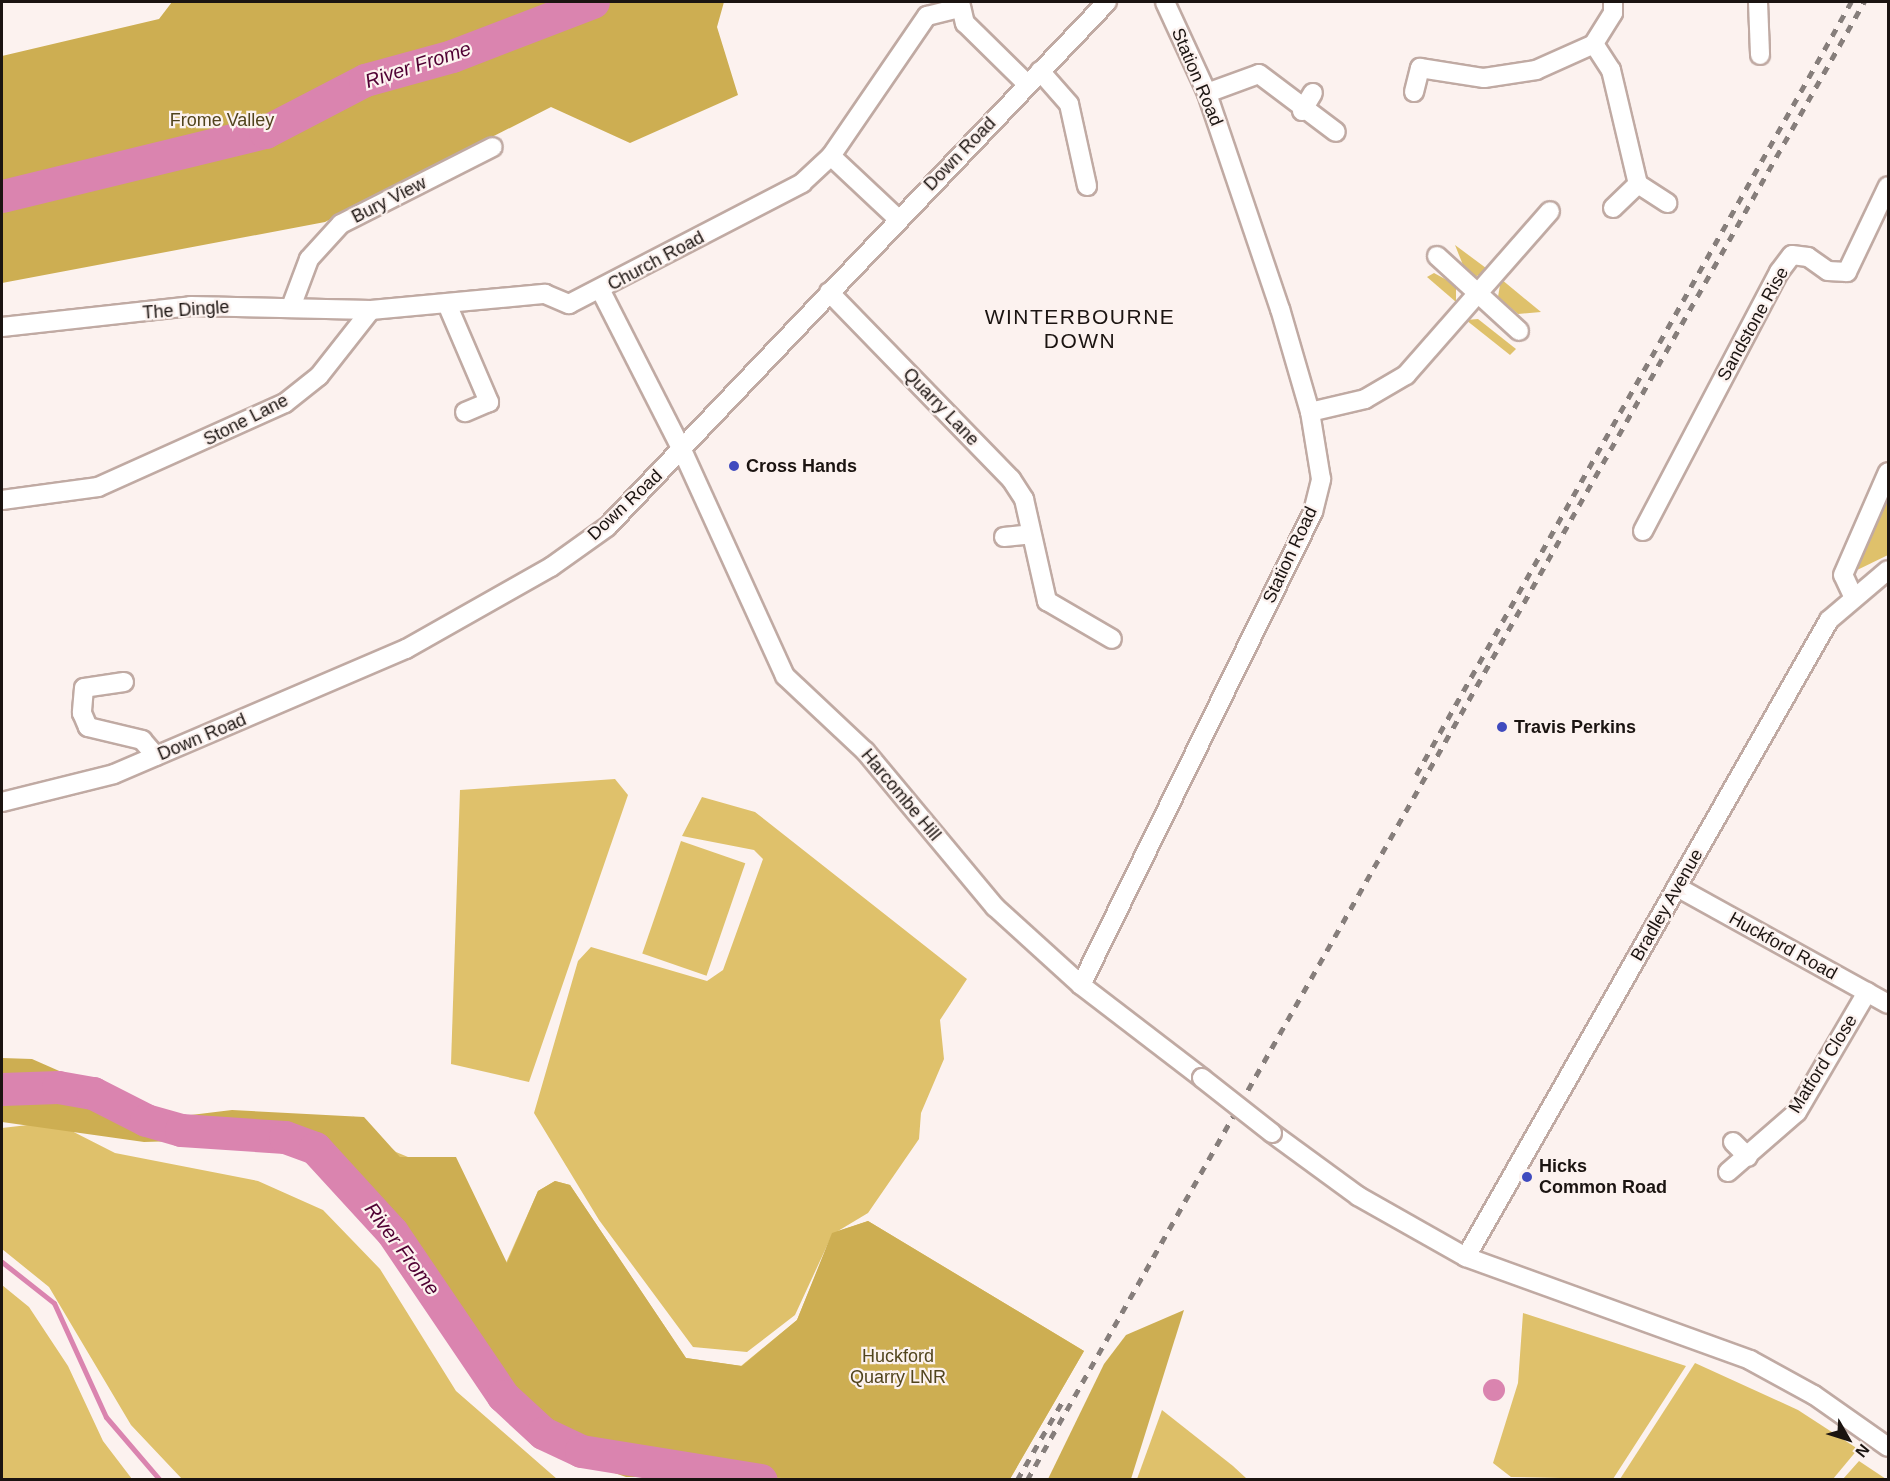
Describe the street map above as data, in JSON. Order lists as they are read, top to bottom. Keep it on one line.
{"streets":{"street":["Station Road","Down Road","Bury View","Church Road","The Dingle","Sandstone Rise","Quarry Lane","Stone Lane","Harcombe Hill","Bradley Avenue","Huckford Road","Matford Close"]},"crossings":[["Station Road","Harcombe Hill"],["Down Road","Church Road"],["Down Road","Quarry Lane"],["Down Road","Harcombe Hill"],["Bury View","The Dingle"],["Church Road","Harcombe Hill"],["The Dingle","Stone Lane"],["Harcombe Hill","Bradley Avenue"],["Bradley Avenue","Huckford Road"],["Huckford Road","Matford Close"]],"districts":["WINTERBOURNE DOWN"],"water":["River Frome"],"parks":["Frome Valley","Huckford Quarry LNR"],"places":["Cross Hands","Travis Perkins","Hicks Common Road"],"north":"bottom right"}
